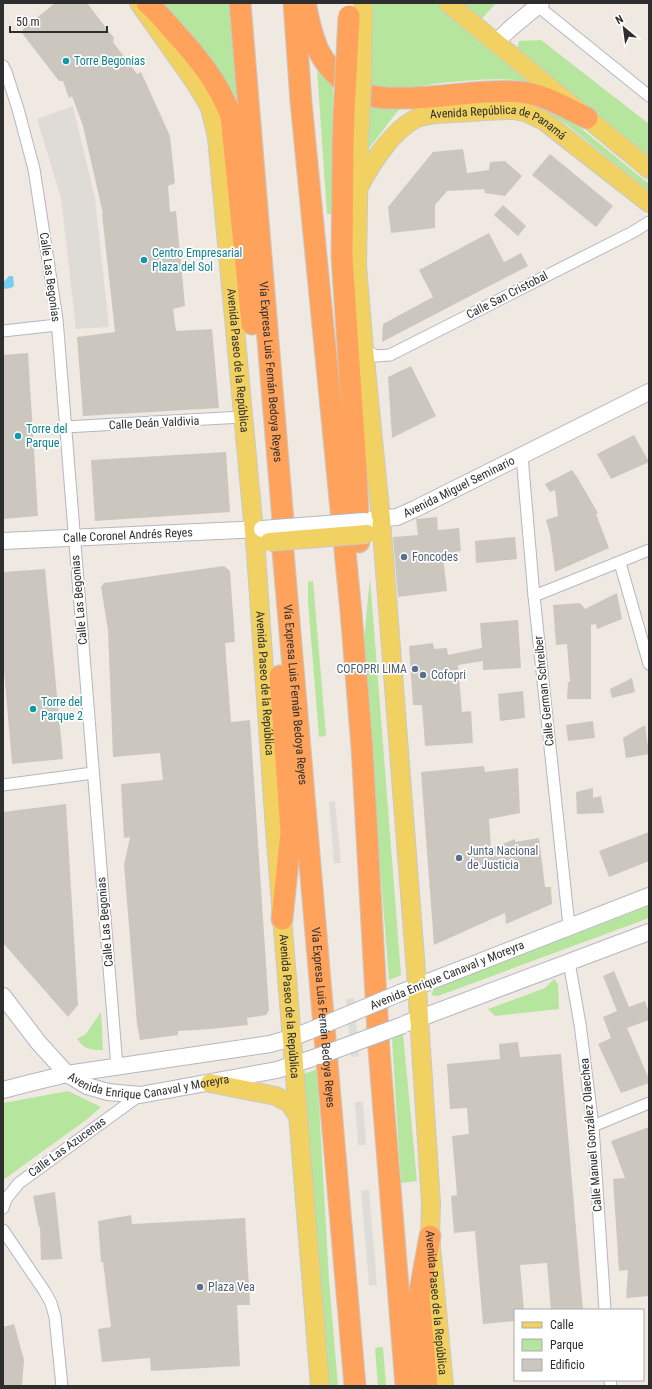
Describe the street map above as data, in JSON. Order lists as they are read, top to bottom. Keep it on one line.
{"streets":{"highway":["Vía Expresa Luis Fernán Bedoya Reyes"],"main road":["Avenida República de Panamá","Avenida Paseo de la República"],"street":["Calle Las Begonias","Calle San Cristobal","Calle Deán Valdivia","Avenida Miguel Seminario","Calle Coronel Andrés Reyes","Calle German Schreiber","Avenida Enrique Canaval y Moreyra","Calle Manuel González Olaechea","Calle Las Azucenas"]},"crossings":[["Calle Las Begonias","Calle Deán Valdivia"],["Calle Las Begonias","Calle Coronel Andrés Reyes"],["Calle Las Begonias","Avenida Enrique Canaval y Moreyra"],["Avenida Paseo de la República","Calle Deán Valdivia"],["Avenida Paseo de la República","Avenida Miguel Seminario"],["Avenida Paseo de la República","Calle Coronel Andrés Reyes"],["Avenida Paseo de la República","Avenida Enrique Canaval y Moreyra"],["Avenida Miguel Seminario","Calle German Schreiber"],["Calle German Schreiber","Avenida Enrique Canaval y Moreyra"],["Avenida Enrique Canaval y Moreyra","Calle Manuel González Olaechea"],["Avenida Enrique Canaval y Moreyra","Calle Las Azucenas"]],"places":["Torre Begonias","Centro Empresarial Plaza del Sol","Torre del Parque","Foncodes","COFOPRI LIMA","Cofopri","Torre del Parque 2","Junta Nacional de Justicia","Plaza Vea"],"legend":["Calle","Parque","Edificio"],"scale_bar":"50 m","north":"top left"}
